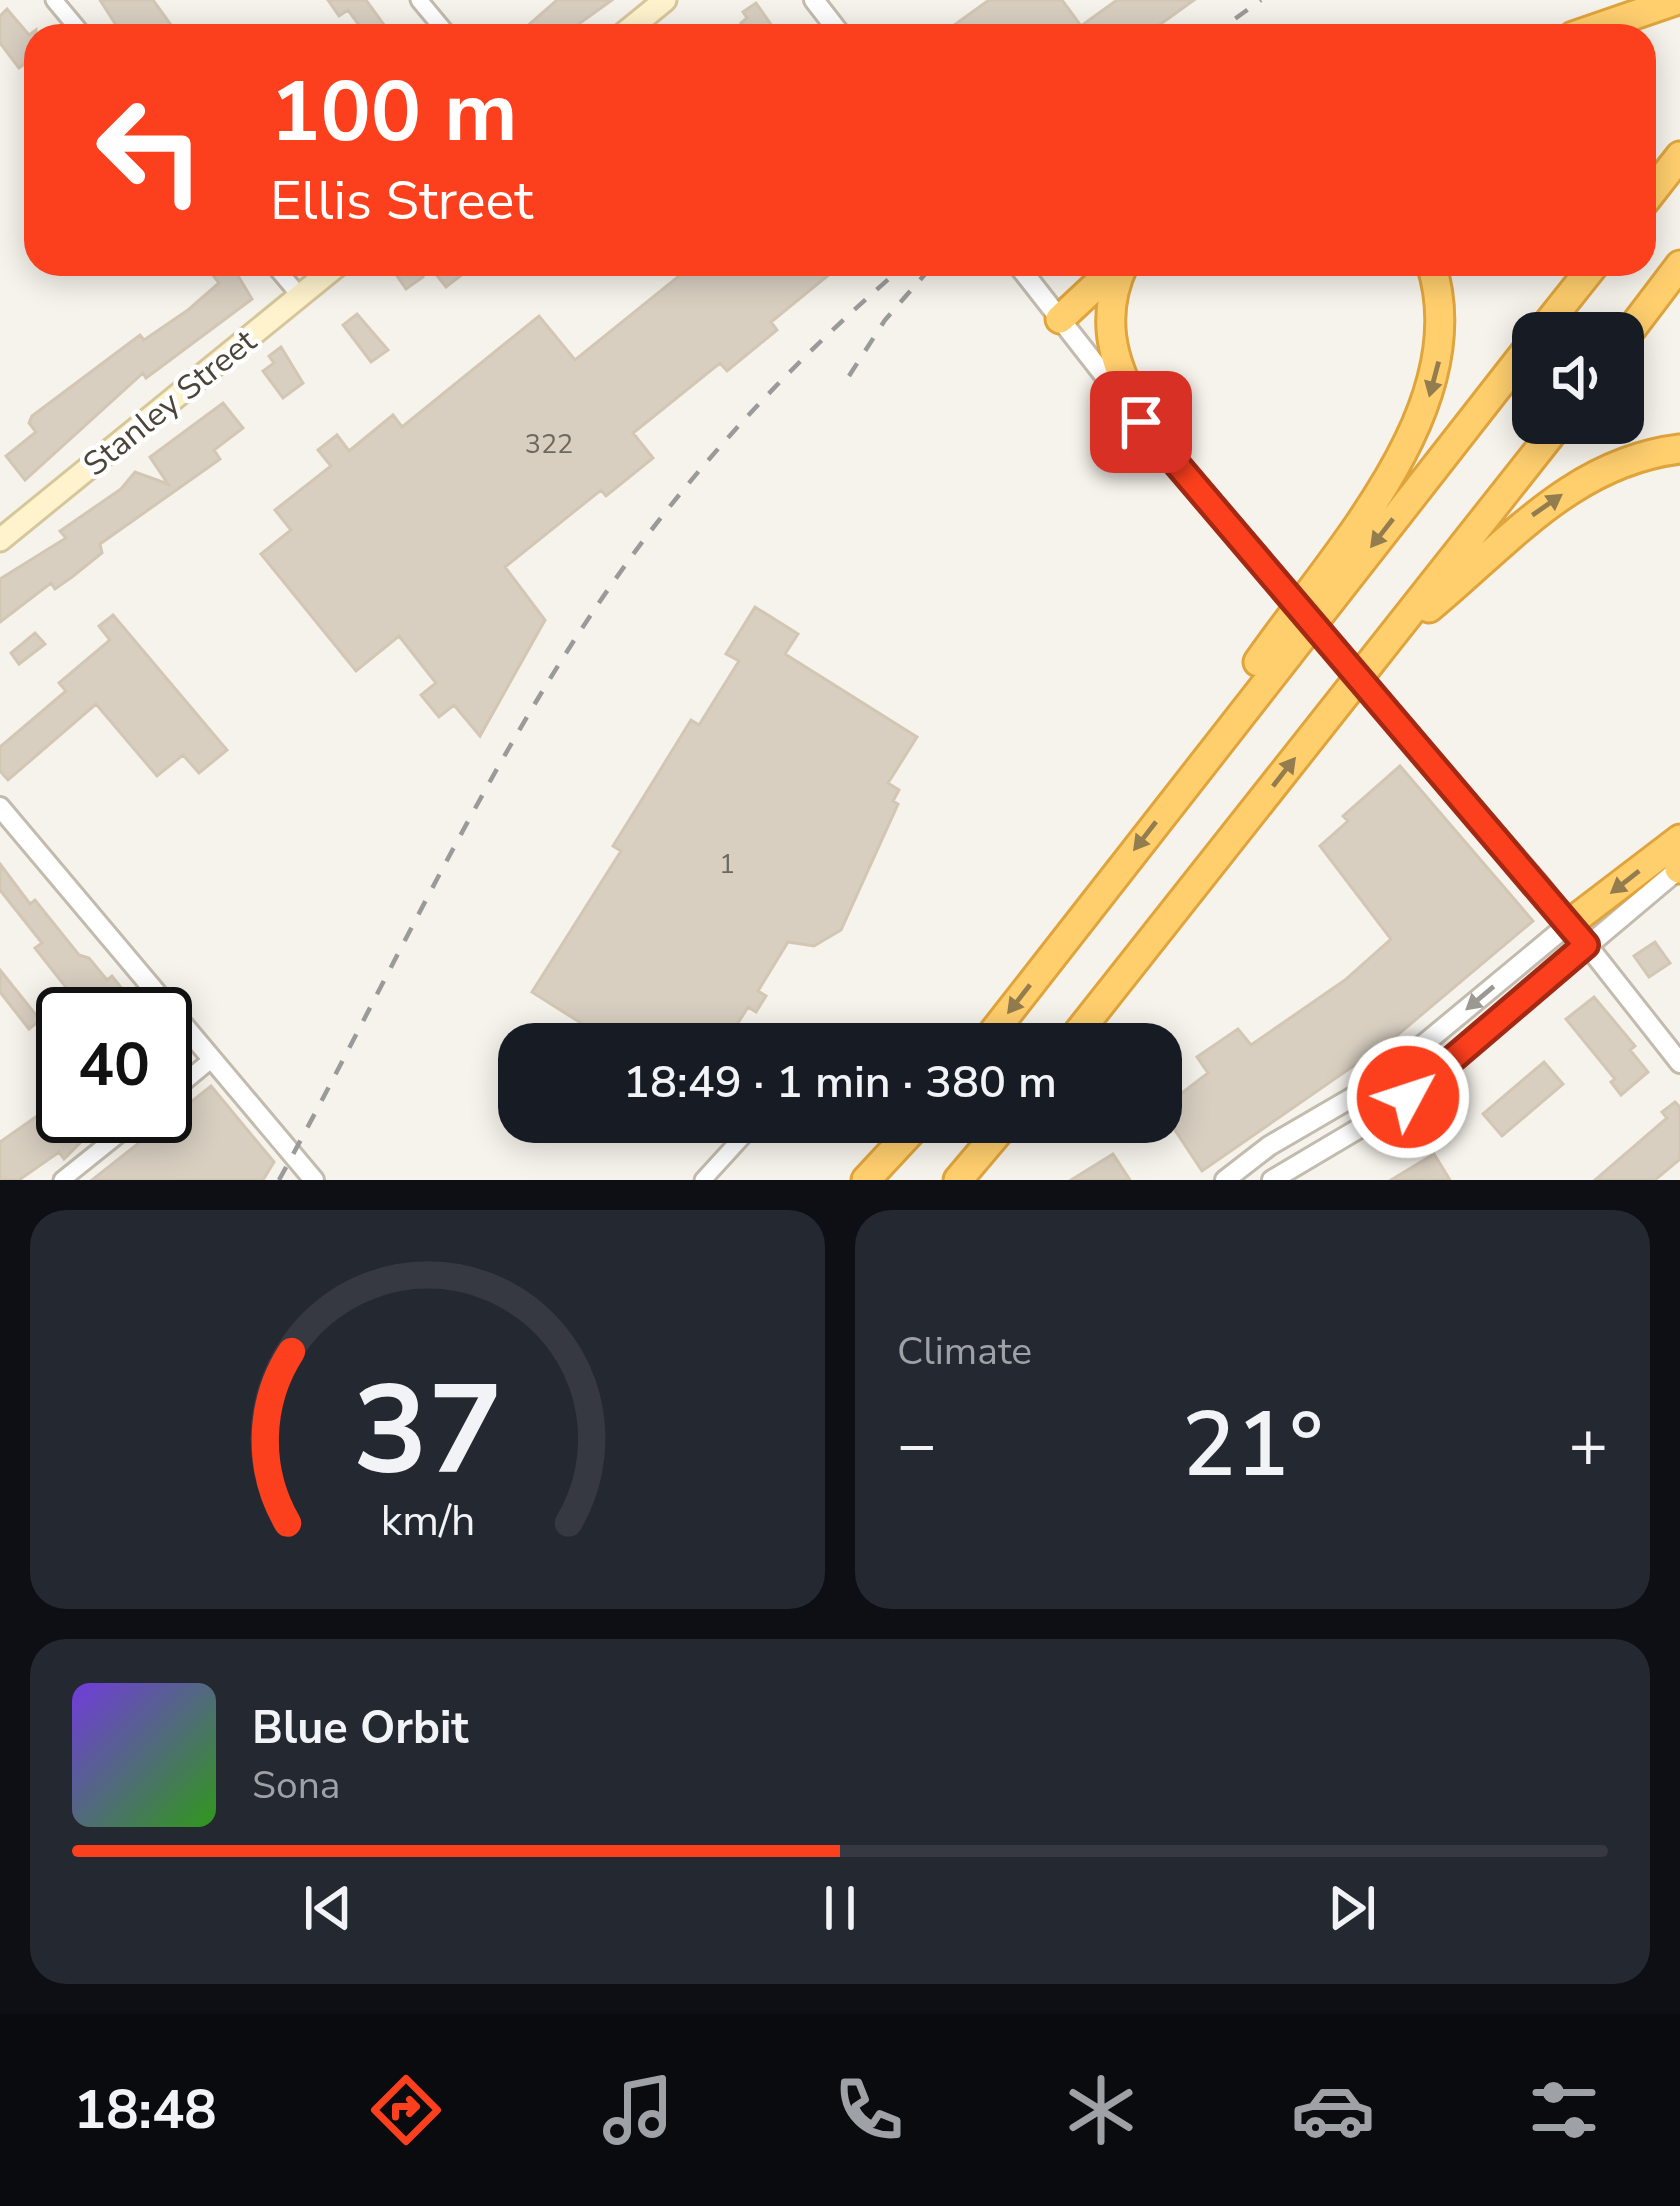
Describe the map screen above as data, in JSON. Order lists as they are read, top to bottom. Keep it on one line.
{"streets":{"main road":["Stanley Street"]},"house_numbers":["322","1"],"page":{"turn":["100 m","Ellis Street"],"limit":"40","trip":"18:49 · 1 min · 380 m","tile":"Climate","heat":["−","21°","+"],"song":["Blue Orbit","Sona"],"tabs":"18:48","gauge":["37","km/h"]}}
